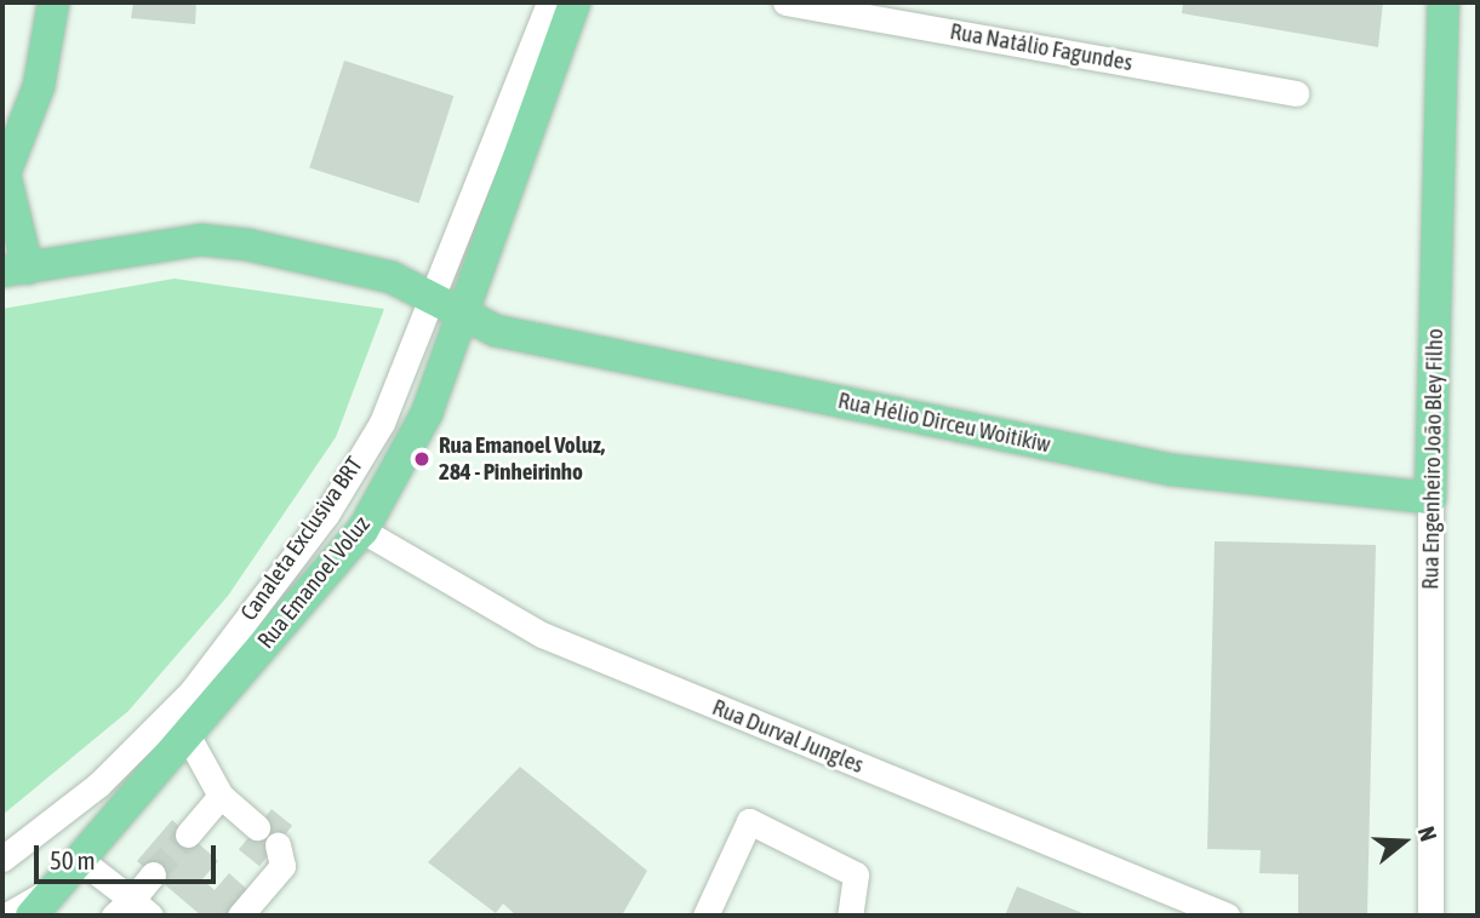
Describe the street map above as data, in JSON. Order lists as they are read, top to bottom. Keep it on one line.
{"streets":{"main road":["Rua Hélio Dirceu Woitikiw","Rua Engenheiro João Bley Filho","Rua Emanoel Voluz"],"street":["Rua Natálio Fagundes","Canaleta Exclusiva BRT","Rua Durval Jungles"]},"crossings":[["Rua Hélio Dirceu Woitikiw","Rua Engenheiro João Bley Filho"],["Rua Hélio Dirceu Woitikiw","Canaleta Exclusiva BRT"],["Rua Hélio Dirceu Woitikiw","Rua Emanoel Voluz"],["Rua Emanoel Voluz","Rua Durval Jungles"]],"places":["Rua Emanoel Voluz, 284 - Pinheirinho"],"scale_bar":"50 m","north":"right"}
